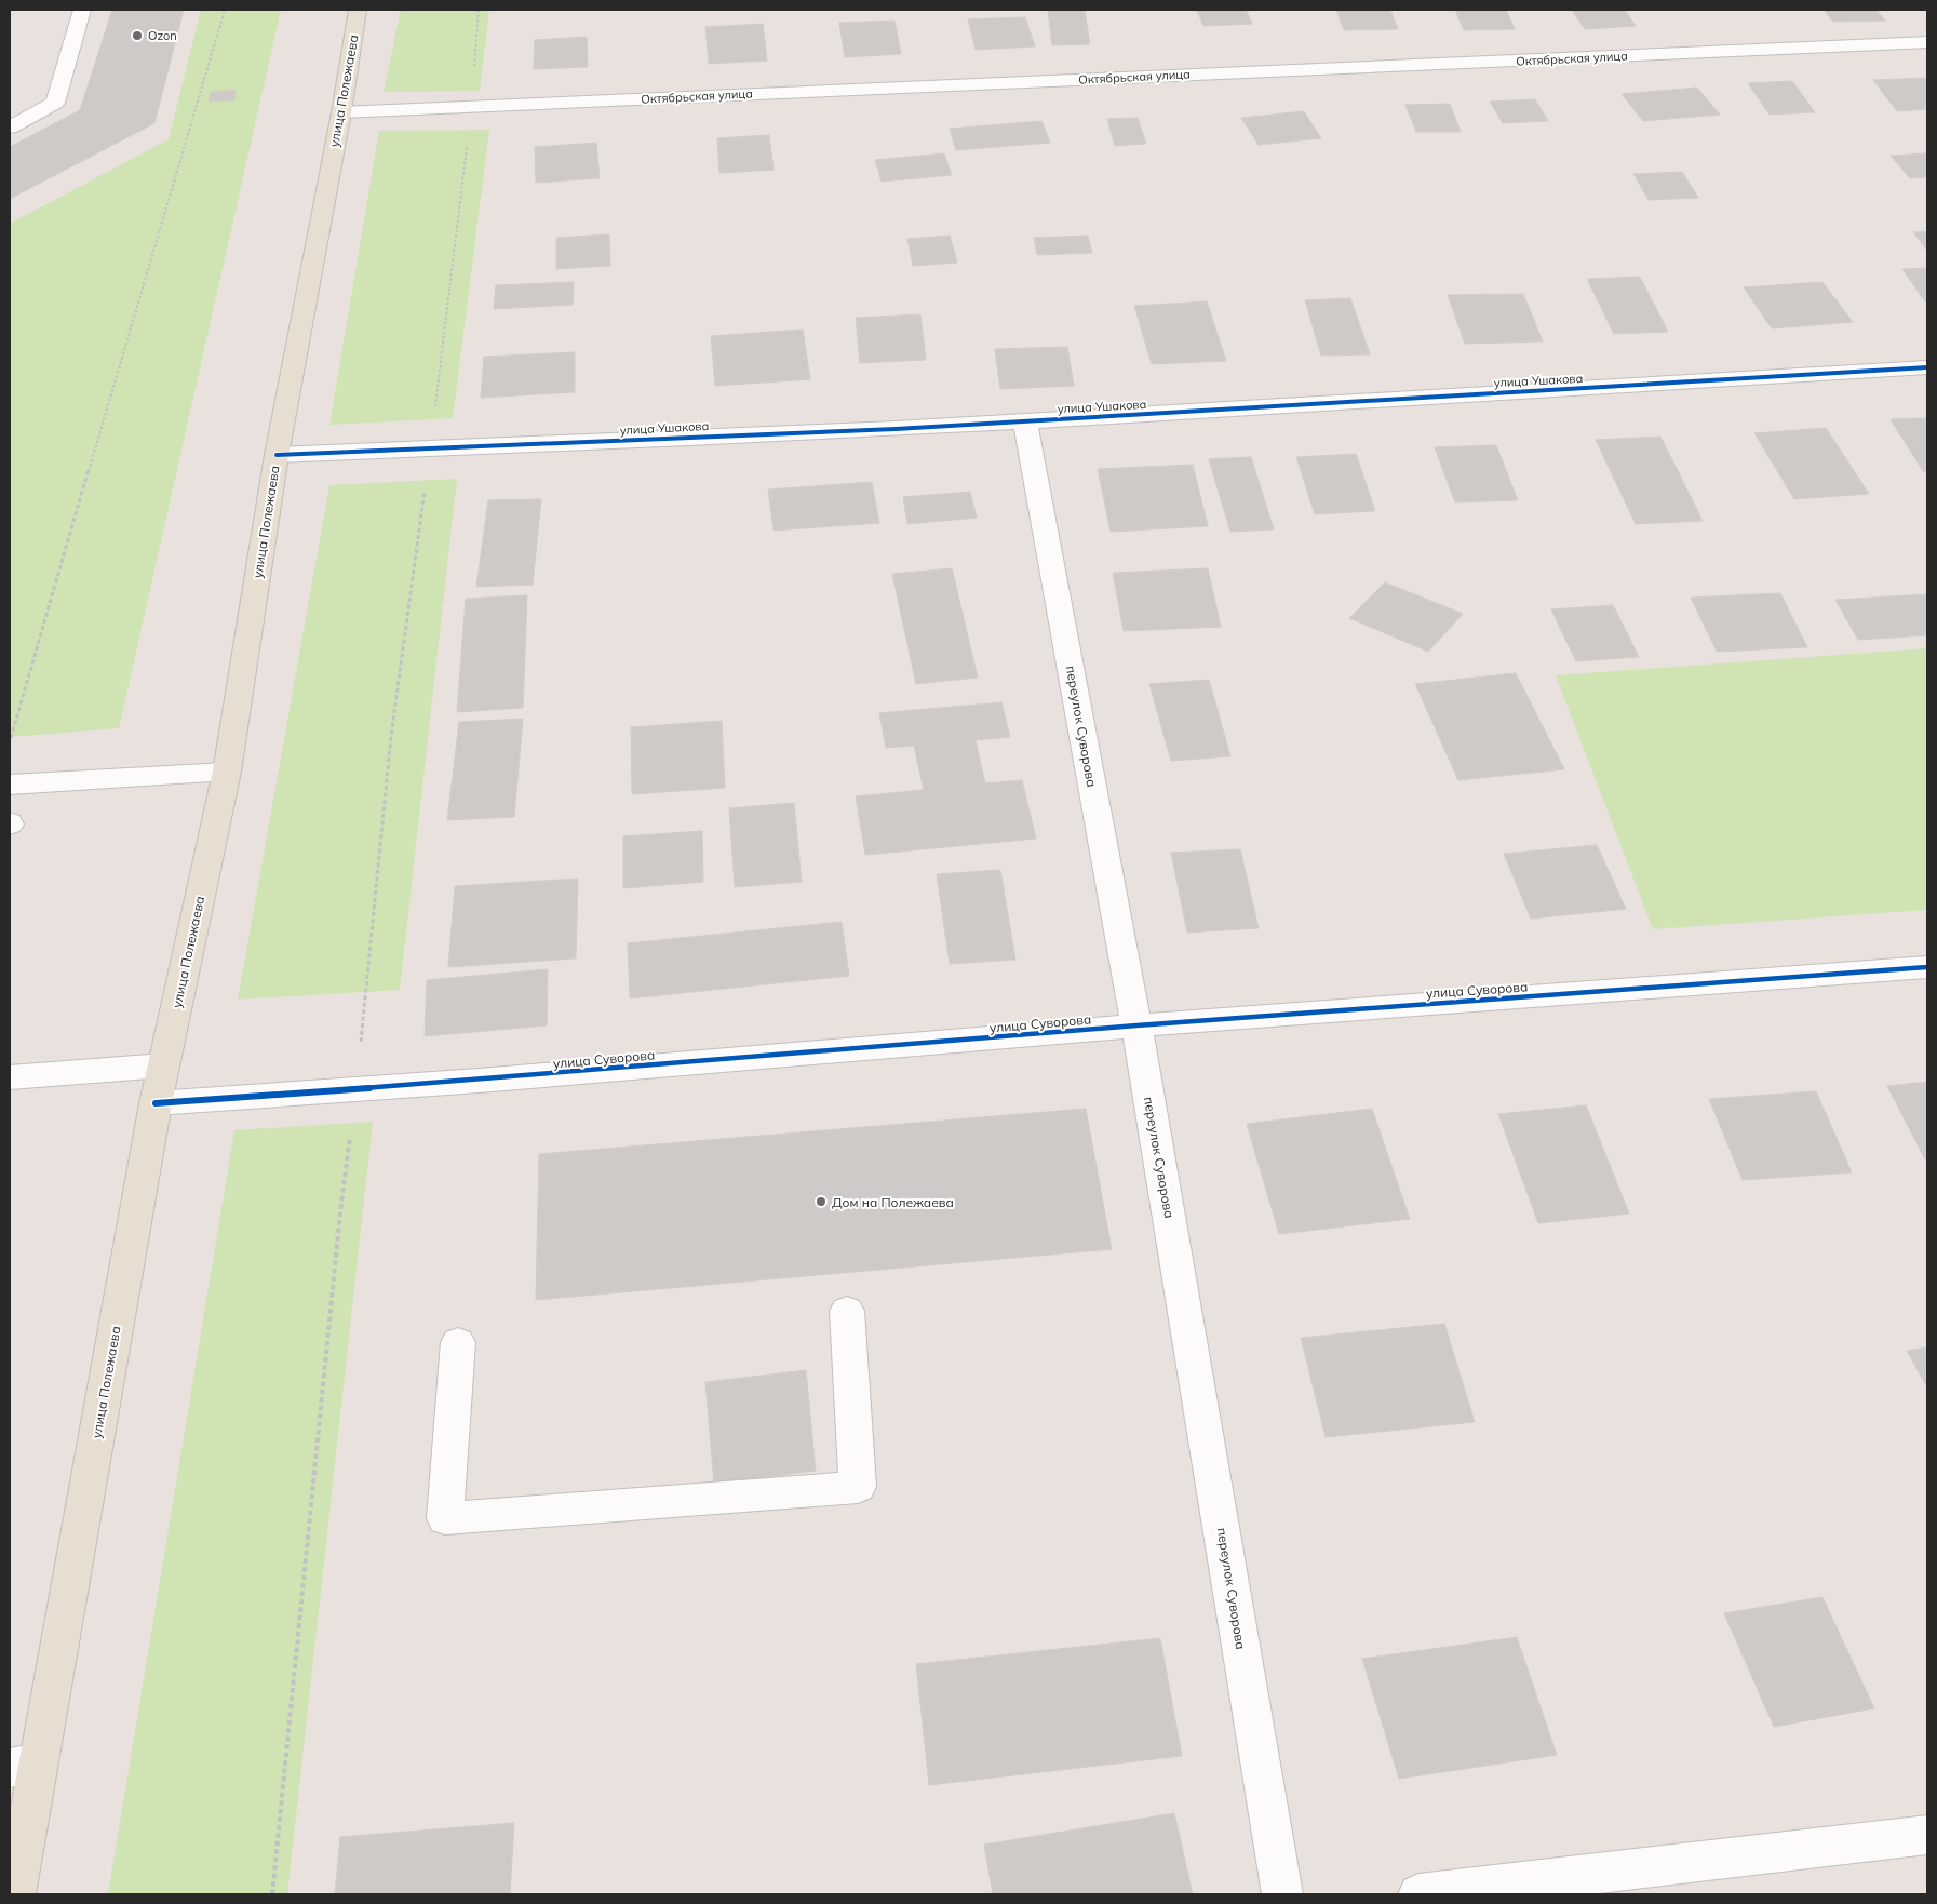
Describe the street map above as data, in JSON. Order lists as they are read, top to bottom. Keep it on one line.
{"streets":{"main road":["улица Полежаева"],"street":["Октябрьская улица","улица Ушакова","переулок Суворова","улица Суворова"]},"crossings":[["Октябрьская улица","улица Полежаева"],["улица Полежаева","улица Ушакова"],["улица Полежаева","улица Суворова"],["улица Ушакова","переулок Суворова"],["переулок Суворова","улица Суворова"]],"places":["Ozon","Дом на Полежаева"]}
